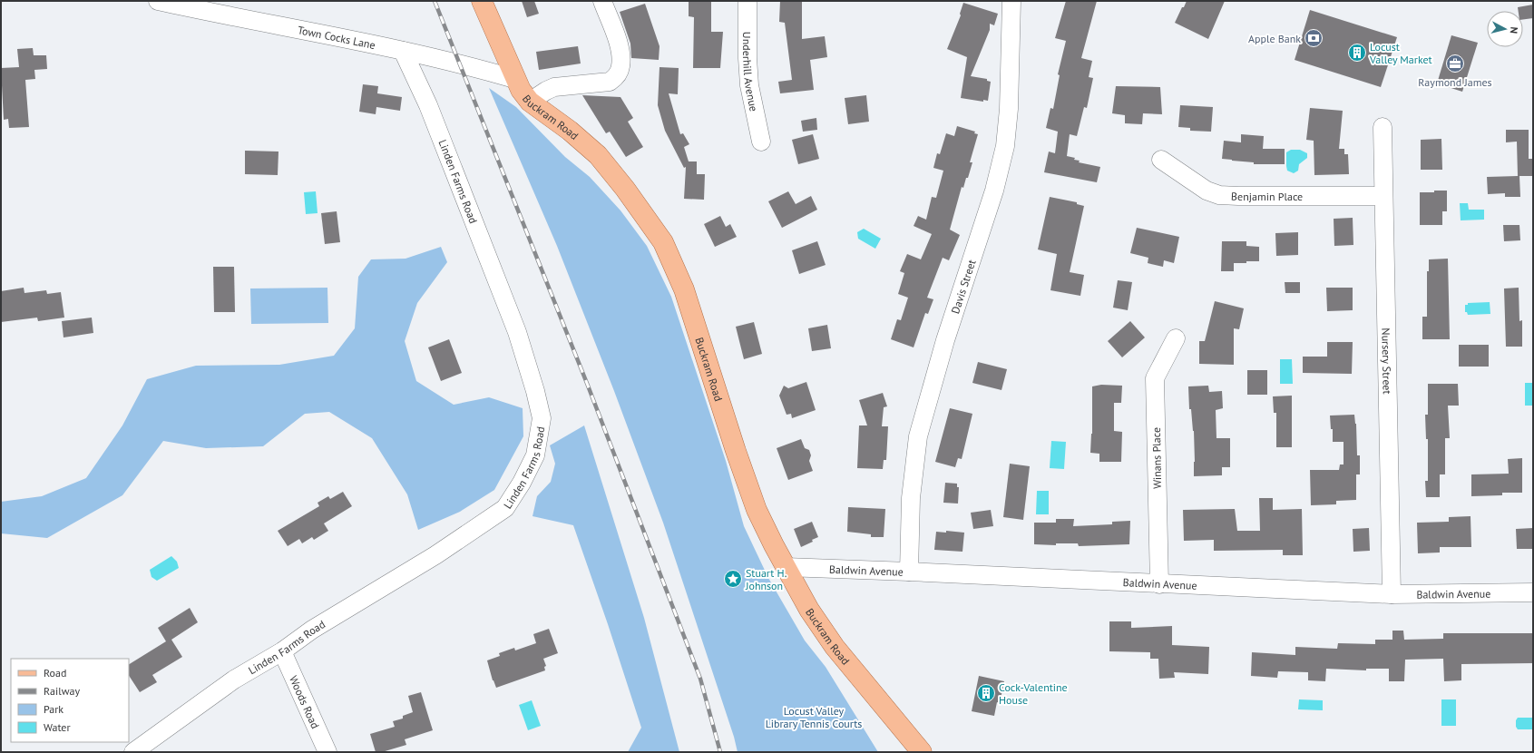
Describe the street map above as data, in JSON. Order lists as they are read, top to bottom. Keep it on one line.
{"streets":{"main road":["Buckram Road"],"street":["Town Cocks Lane","Underhill Avenue","Linden Farms Road","Benjamin Place","Davis Street","Nursery Street","Winans Place","Baldwin Avenue","Woods Road"]},"crossings":[["Town Cocks Lane","Buckram Road"],["Town Cocks Lane","Linden Farms Road"],["Buckram Road","Baldwin Avenue"],["Linden Farms Road","Woods Road"],["Benjamin Place","Nursery Street"],["Davis Street","Baldwin Avenue"],["Nursery Street","Baldwin Avenue"],["Winans Place","Baldwin Avenue"]],"parks":["Locust Valley Library Tennis Courts"],"places":{"bank":["Apple Bank"],"building":["Locust Valley Market","Cock-Valentine House"],"office":["Raymond James"],"place":["Stuart H. Johnson"]},"legend":["Road","Railway","Park","Water"],"north":"right"}
